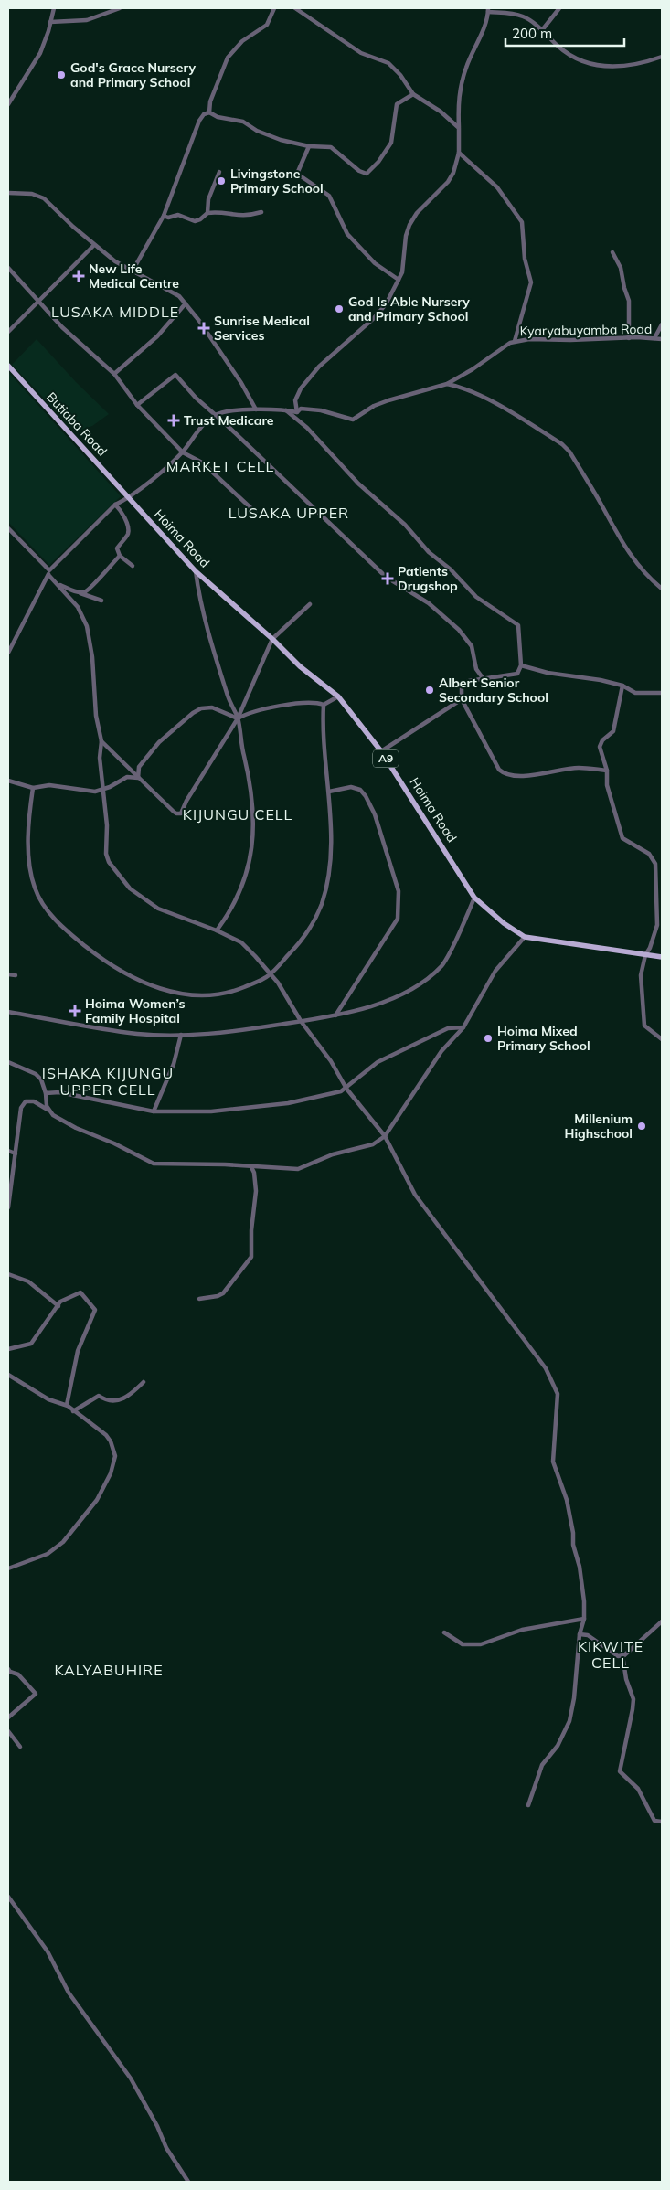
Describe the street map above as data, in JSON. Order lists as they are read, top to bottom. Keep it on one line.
{"streets":{"main road":["Butiaba Road","Hoima Road","A9"],"street":["Kyaryabuyamba Road"]},"crossings":[["Butiaba Road","Hoima Road"]],"districts":["LUSAKA MIDDLE","MARKET CELL","LUSAKA UPPER","KIJUNGU CELL","ISHAKA KIJUNGU UPPER CELL","KIKWITE CELL","KALYABUHIRE"],"places":{"other":["God's Grace Nursery and Primary School","Livingstone Primary School","God Is Able Nursery and Primary School","Albert Senior Secondary School","Hoima Mixed Primary School","Millenium Highschool"],"health":["New Life Medical Centre","Sunrise Medical Services","Trust Medicare","Patients Drugshop","Hoima Women’s Family Hospital"]},"scale_bar":"200 m"}
